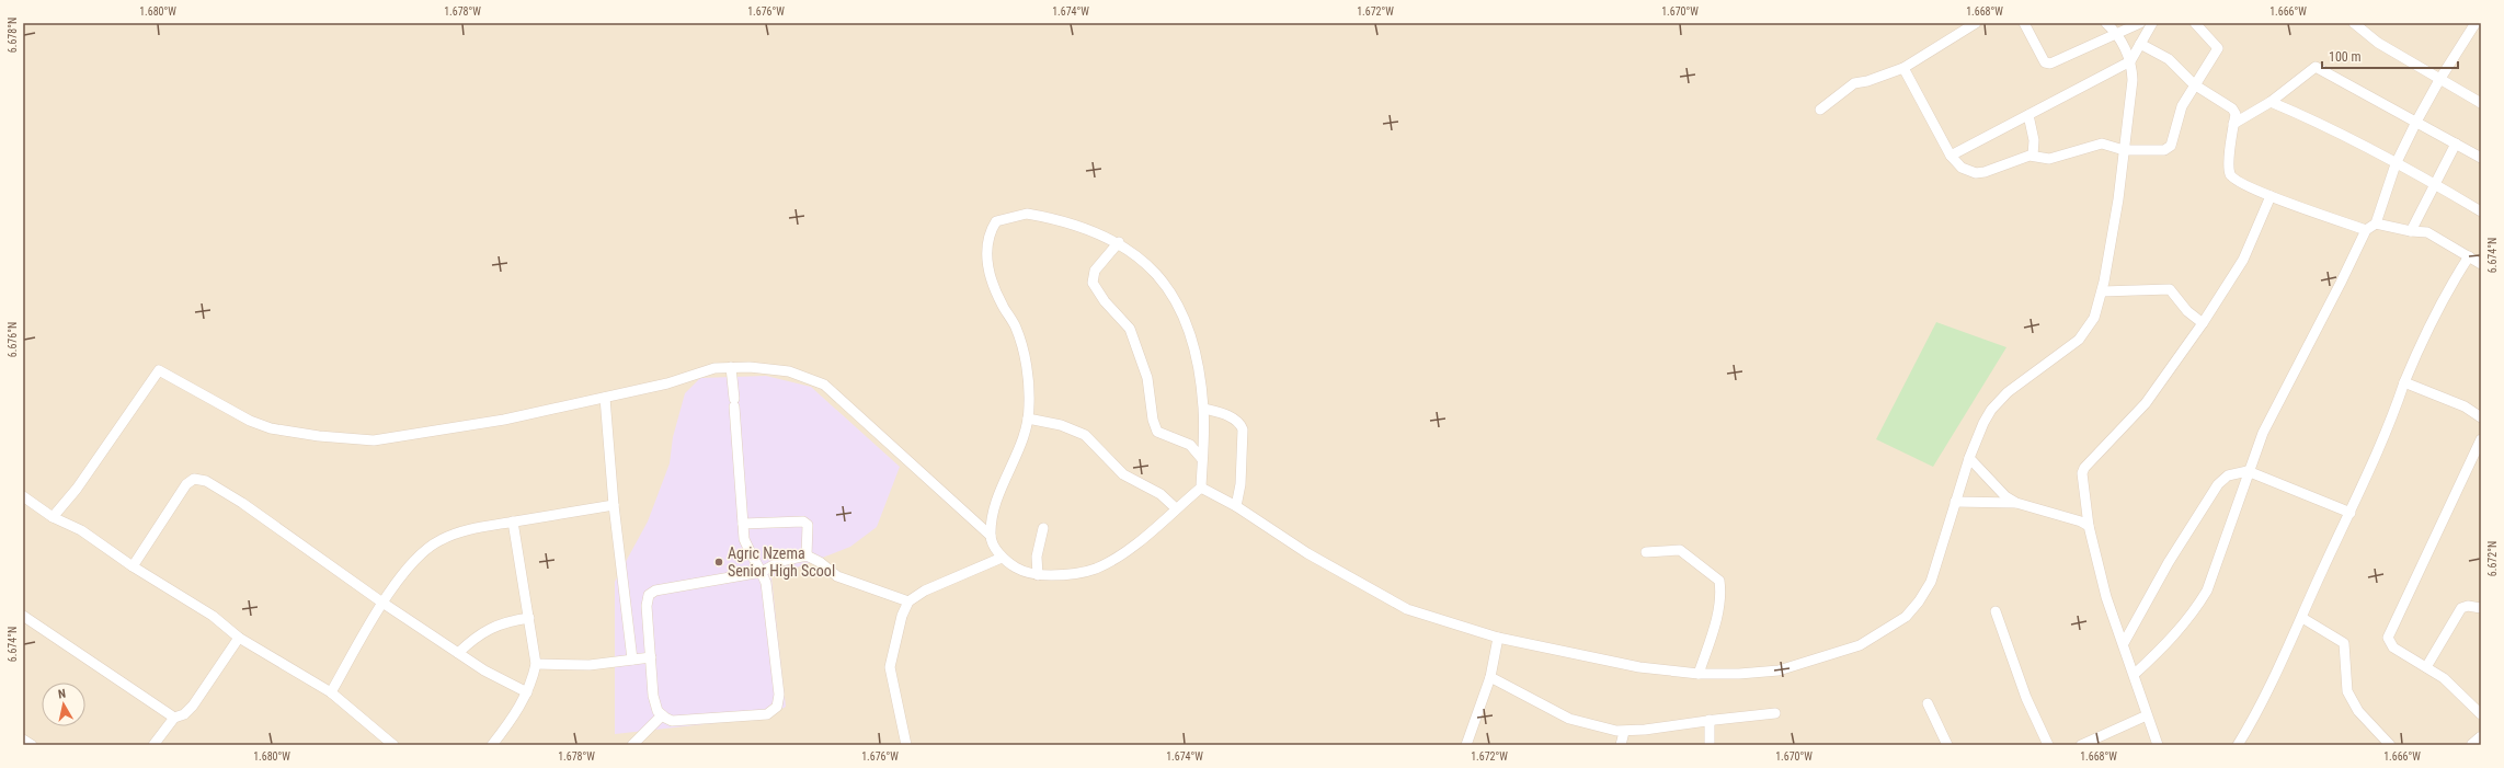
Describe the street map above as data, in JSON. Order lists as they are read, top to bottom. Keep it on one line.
{"places":["Agric Nzema Senior High Scool"],"scale_bar":"100 m","north":"top","coordinates":["1.680°W","1.678°W","1.676°W","1.674°W","1.672°W","1.670°W","1.668°W","1.666°W","6.678°N","6.674°N","6.676°N","6.672°N"]}
